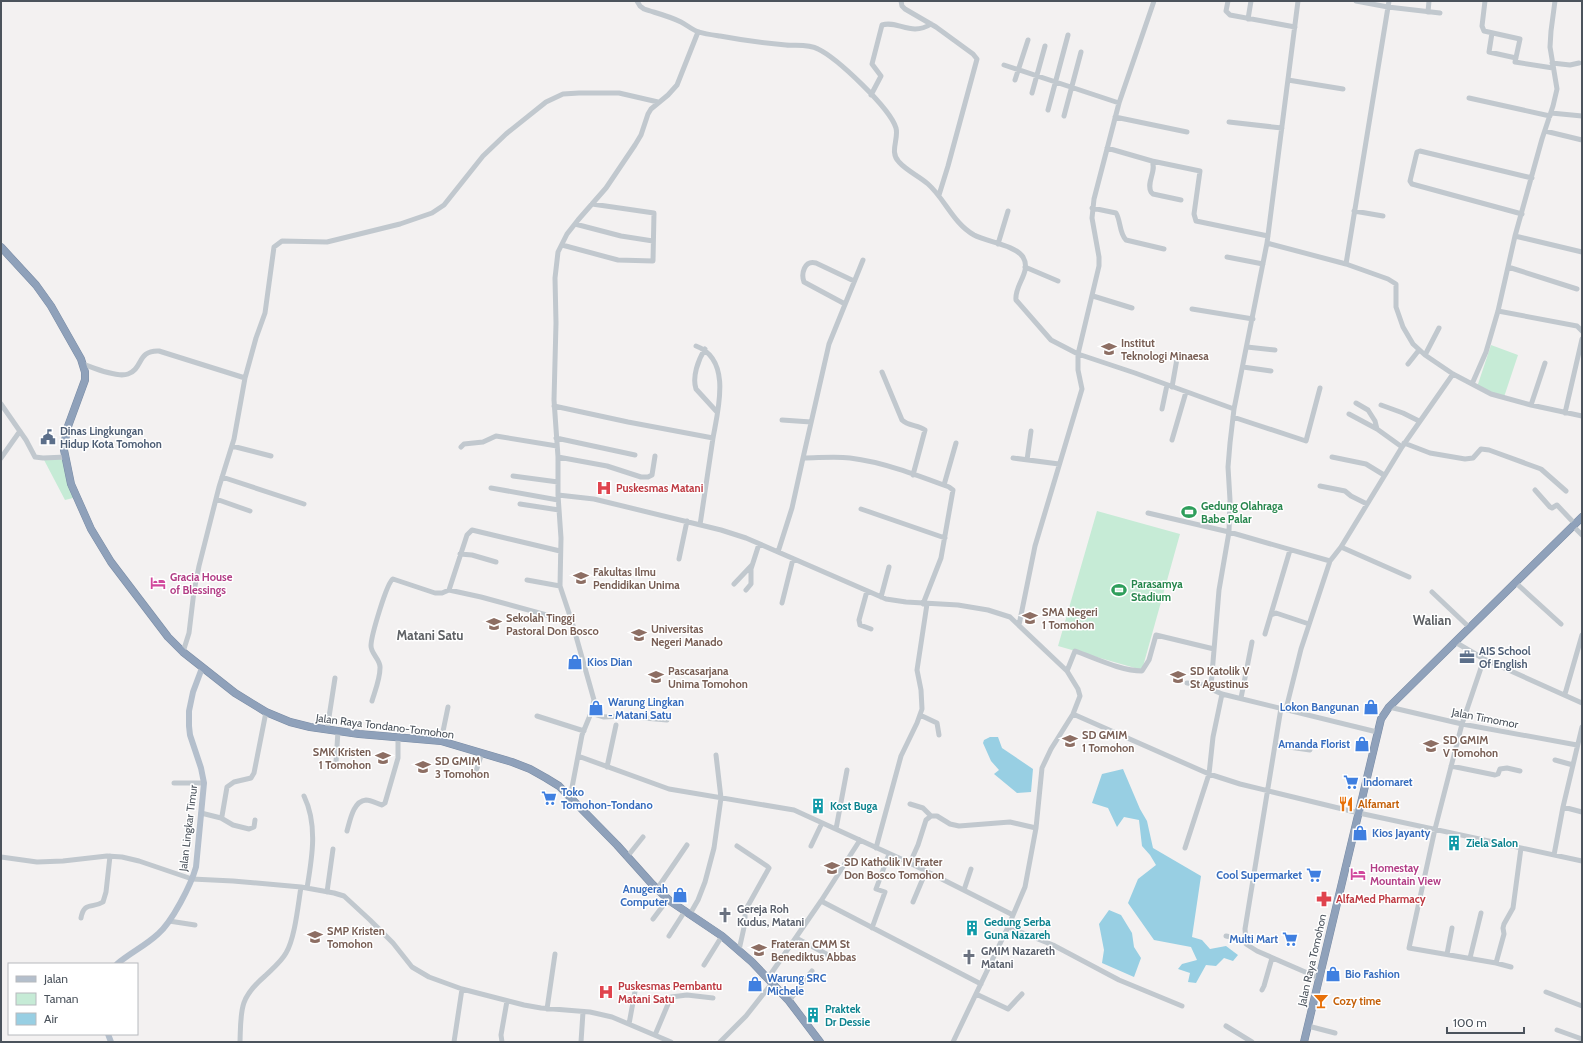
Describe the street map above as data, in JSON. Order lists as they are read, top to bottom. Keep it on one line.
{"streets":{"highway":["Jalan Raya Tondano-Tomohon","Jalan Raya Tomohon"],"main road":["Jalan Lingkar Timur"],"street":["Jalan Timomor"]},"crossings":[["Jalan Timomor","Jalan Raya Tomohon"],["Jalan Raya Tondano-Tomohon","Jalan Lingkar Timur"]],"districts":["Walian","Matani Satu"],"places":{"school or university":["Institut Teknologi Minaesa","Fakultas Ilmu Pendidikan Unima","SMA Negeri 1 Tomohon","Sekolah Tinggi Pastoral Don Bosco","Universitas Negeri Manado","Pascasarjana Unima Tomohon","SD Katolik V St Agustinus","SD GMIM 1 Tomohon","SD GMIM V Tomohon","SMK Kristen 1 Tomohon","SD GMIM 3 Tomohon","SD Katholik IV Frater Don Bosco Tomohon","SMP Kristen Tomohon","Frateran CMM St Benediktus Abbas"],"public building":["Dinas Lingkungan Hidup Kota Tomohon"],"hospital":["Puskesmas Matani","Puskesmas Pembantu Matani Satu"],"sports":["Gedung Olahraga Babe Palar","Parasamya Stadium"],"hotel":["Gracia House of Blessings","Homestay Mountain View"],"office":["AIS School Of English"],"shop":["Kios Dian","Lokon Bangunan","Warung Lingkan - Matani Satu","Amanda Florist","Kios Jayanty","Anugerah Computer","Bio Fashion","Warung SRC Michele"],"supermarket":["Indomaret","Toko Tomohon-Tondano","Cool Supermarket","Multi Mart"],"restaurant":["Alfamart"],"building":["Kost Buga","Ziela Salon","Gedung Serba Guna Nazareh","Praktek Dr Dessie"],"pharmacy":["AlfaMed Pharmacy"],"church":["Gereja Roh Kudus, Matani","GMIM Nazareth Matani"],"bar":["Cozy time"]},"legend":["Jalan","Taman","Air"],"scale_bar":"100 m"}
